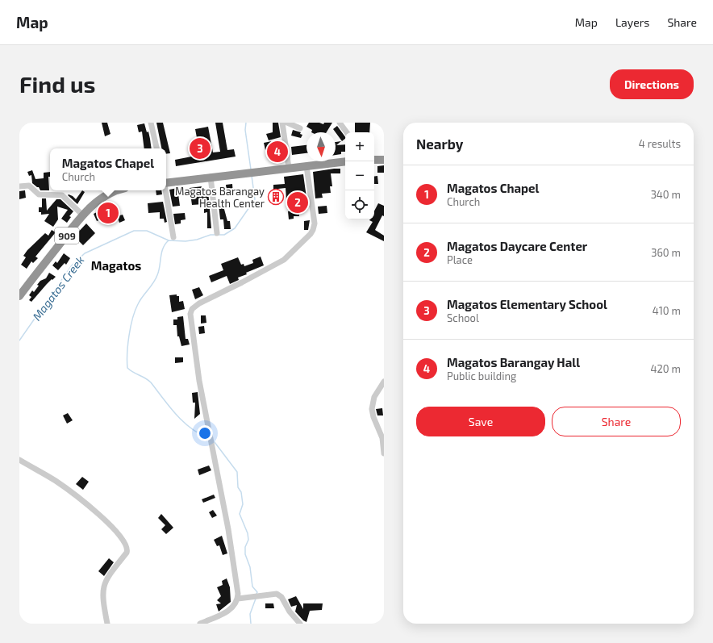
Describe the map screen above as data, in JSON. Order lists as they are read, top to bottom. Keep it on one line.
{"streets":{"highway":["909"]},"districts":["Magatos"],"water":["Magatos Creek"],"places":{"building":["Magatos Barangay Health Center"]},"north":"bottom","page":{"header":"Map","nav":["Map","Layers","Share"],"buttons":["Directions",["Save","Share"]],"title":"Find us","heading":["Nearby","4 results"],"map_buttons":["+","−"],"pins":["3","4","2","1"],"popup":["Magatos Chapel","Church"],"list":[{"mark":"1","name":"Magatos Chapel","note":"Church","value":"340 m"},{"mark":"2","name":"Magatos Daycare Center","note":"Place","value":"360 m"},{"mark":"3","name":"Magatos Elementary School","note":"School","value":"410 m"},{"mark":"4","name":"Magatos Barangay Hall","note":"Public building","value":"420 m"}]}}
